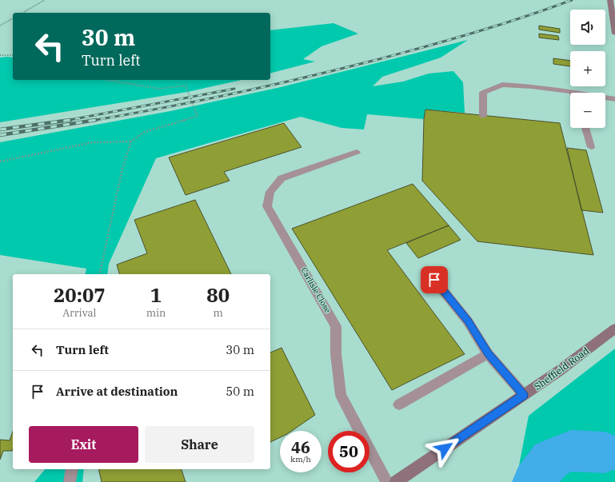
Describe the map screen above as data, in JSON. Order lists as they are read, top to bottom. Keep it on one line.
{"streets":{"main road":["Sheffield Road"],"street":["Carlisle Close"]},"page":{"map_buttons":["+","−"],"turn":["30 m","Turn left"],"eta":["20:07","Arrival","1","min","80","m"],"list":[{"name":"Turn left","value":"30 m"},{"name":"Arrive at destination","value":"50 m"}],"buttons":["Exit","Share"],"speed":"46 km/h","limit":"50"}}
